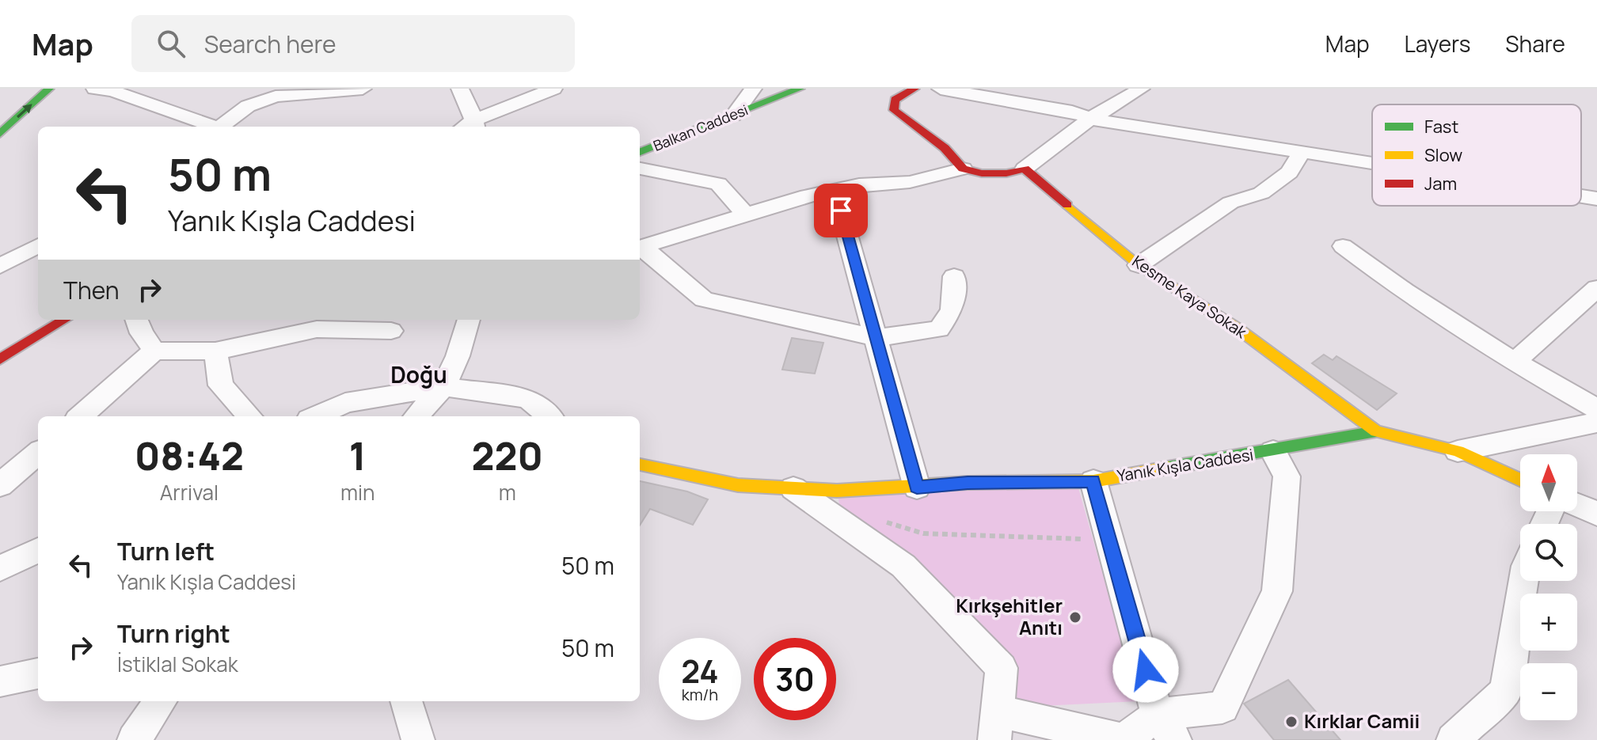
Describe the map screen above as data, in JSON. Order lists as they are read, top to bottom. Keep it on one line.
{"streets":{"street":["Balkan Caddesi","Kesme Kaya Sokak","Yanık Kışla Caddesi"]},"crossings":[["Kesme Kaya Sokak","Yanık Kışla Caddesi"]],"districts":["Doğu"],"places":["Kırkşehitler Anıtı","Kırklar Camii"],"legend":["Fast","Slow","Jam"],"north":"top","page":{"header":"Map","search":"Search here","nav":["Map","Layers","Share"],"turn":["50 m","Yanık Kışla Caddesi"],"then":"Then","eta":["08:42","Arrival","1","min","220","m"],"map_buttons":["+","−"],"list":[{"name":"Turn left","note":"Yanık Kışla Caddesi","value":"50 m"},{"name":"Turn right","note":"İstiklal Sokak","value":"50 m"}],"speed":"24 km/h","limit":"30"}}
